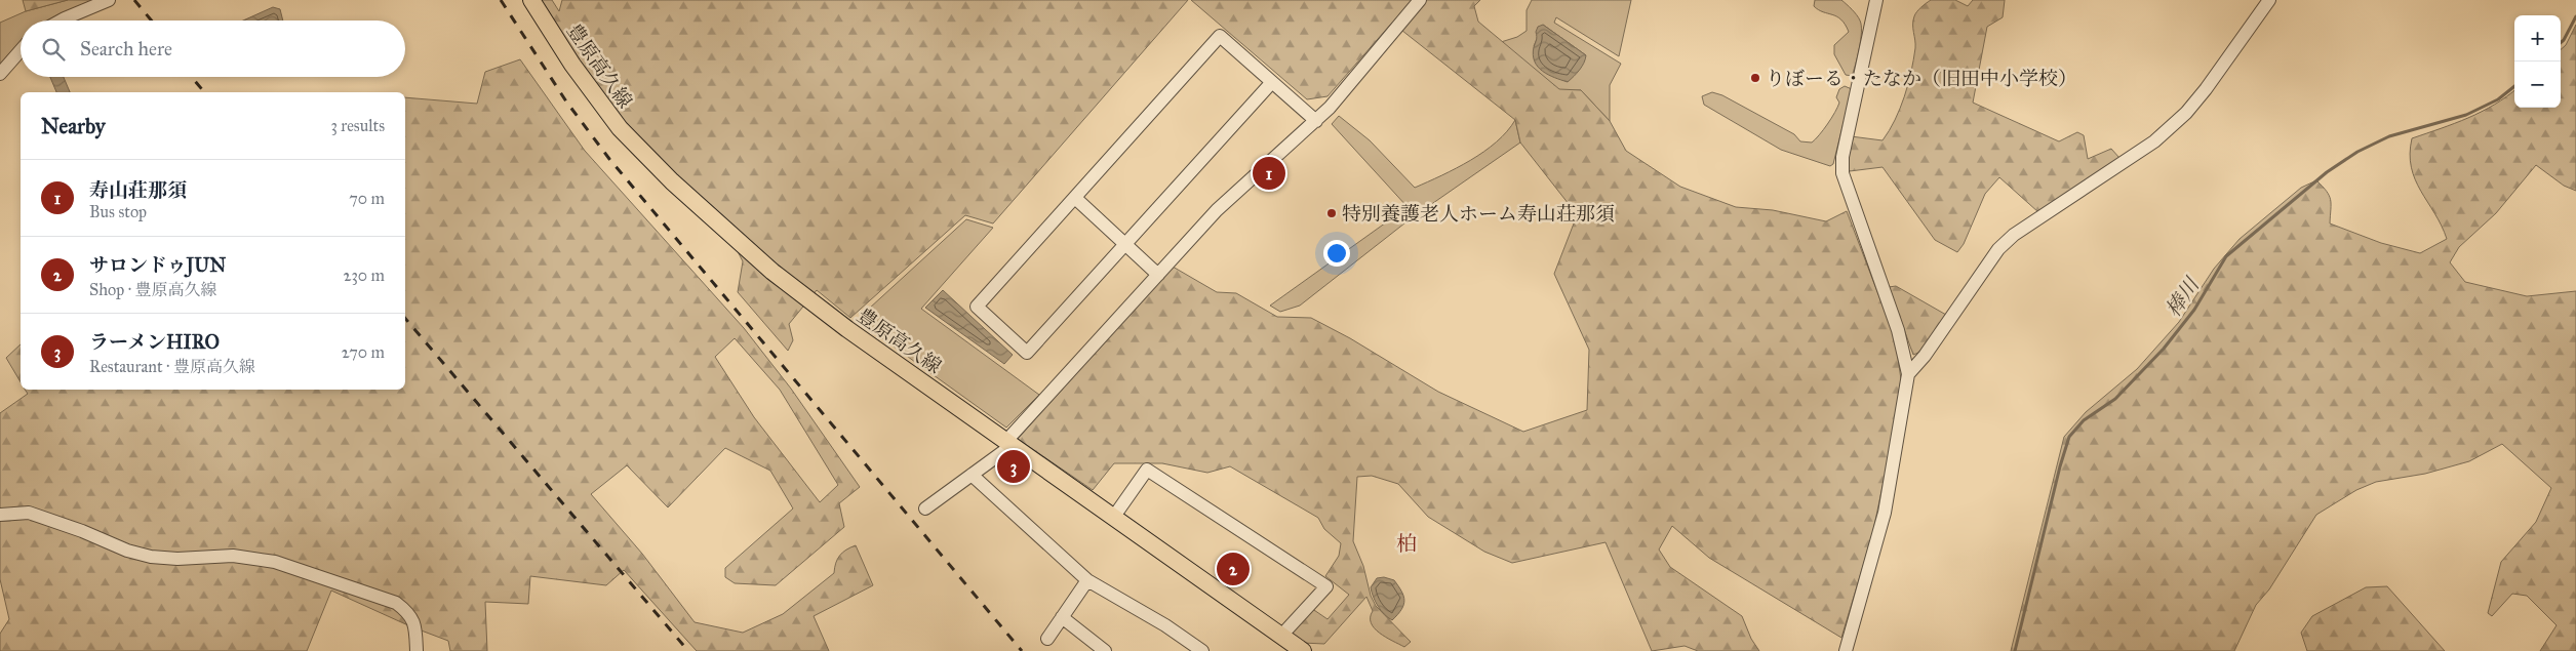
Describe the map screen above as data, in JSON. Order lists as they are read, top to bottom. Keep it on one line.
{"streets":{"main road":["豊原高久線"]},"districts":["柏"],"water":["棒川"],"places":["りぼーる・たなか（旧田中小学校）","特別養護老人ホーム寿山荘那須"],"page":{"map_buttons":["+","−"],"search":"Search here","heading":["Nearby","3 results"],"pins":["1","3","2"],"list":[{"mark":"1","name":"寿山荘那須","note":"Bus stop","value":"70 m"},{"mark":"2","name":"サロンドゥJUN","note":"Shop · 豊原高久線","value":"230 m"},{"mark":"3","name":"ラーメンHIRO","note":"Restaurant · 豊原高久線","value":"270 m"}]}}
